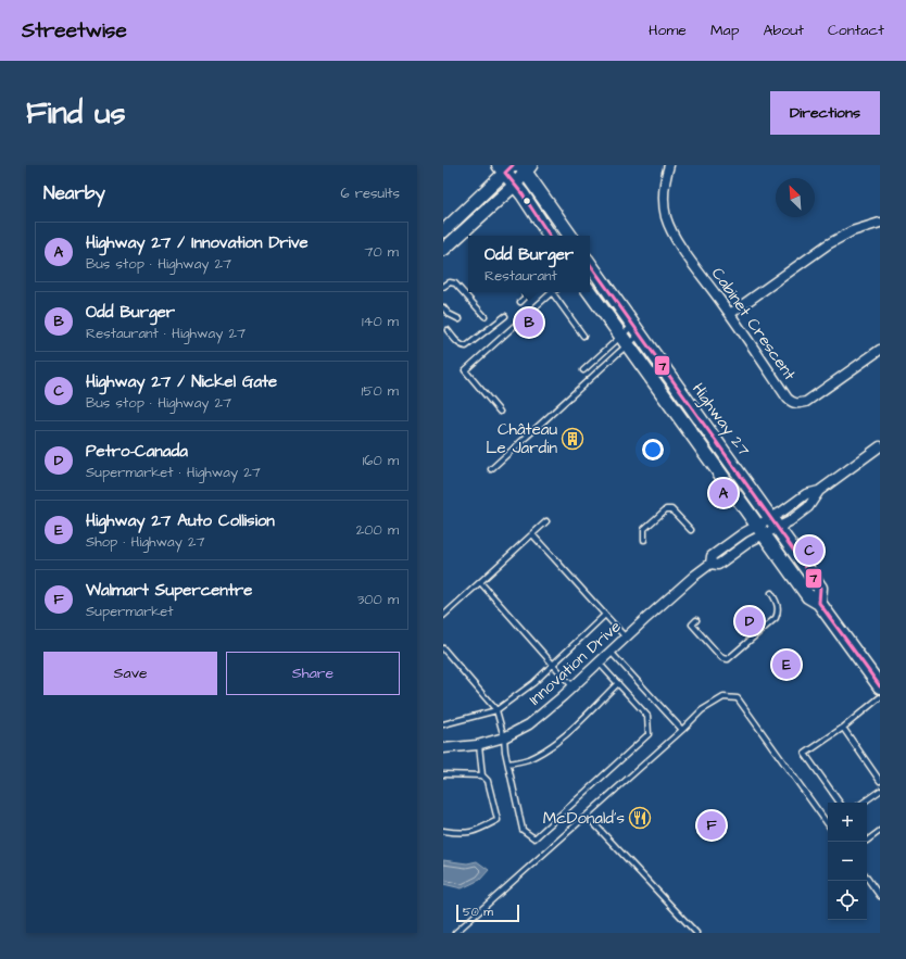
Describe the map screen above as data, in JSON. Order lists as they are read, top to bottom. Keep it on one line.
{"streets":{"main road":["Highway 27"],"street":["Cabinet Crescent","Innovation Drive"]},"crossings":[["Highway 27","Innovation Drive"]],"places":{"building":["Château Le Jardin"],"restaurant":["McDonald's"]},"lines":["transit line 7"],"scale_bar":"50 m","north":"top left","page":{"header":"Streetwise","nav":["Home","Map","About","Contact"],"buttons":["Directions",["Save","Share"]],"title":"Find us","heading":["Nearby","6 results"],"list":[{"mark":"A","name":"Highway 27 / Innovation Drive","note":"Bus stop · Highway 27","value":"70 m"},{"mark":"B","name":"Odd Burger","note":"Restaurant · Highway 27","value":"140 m"},{"mark":"C","name":"Highway 27 / Nickel Gate","note":"Bus stop · Highway 27","value":"150 m"},{"mark":"D","name":"Petro-Canada","note":"Supermarket · Highway 27","value":"160 m"},{"mark":"E","name":"Highway 27 Auto Collision","note":"Shop · Highway 27","value":"200 m"},{"mark":"F","name":"Walmart Supercentre","note":"Supermarket","value":"300 m"}],"popup":["Odd Burger","Restaurant"],"pins":["B","A","C","D","E","F"],"map_buttons":["+","−"],"scale":"50 m"}}
